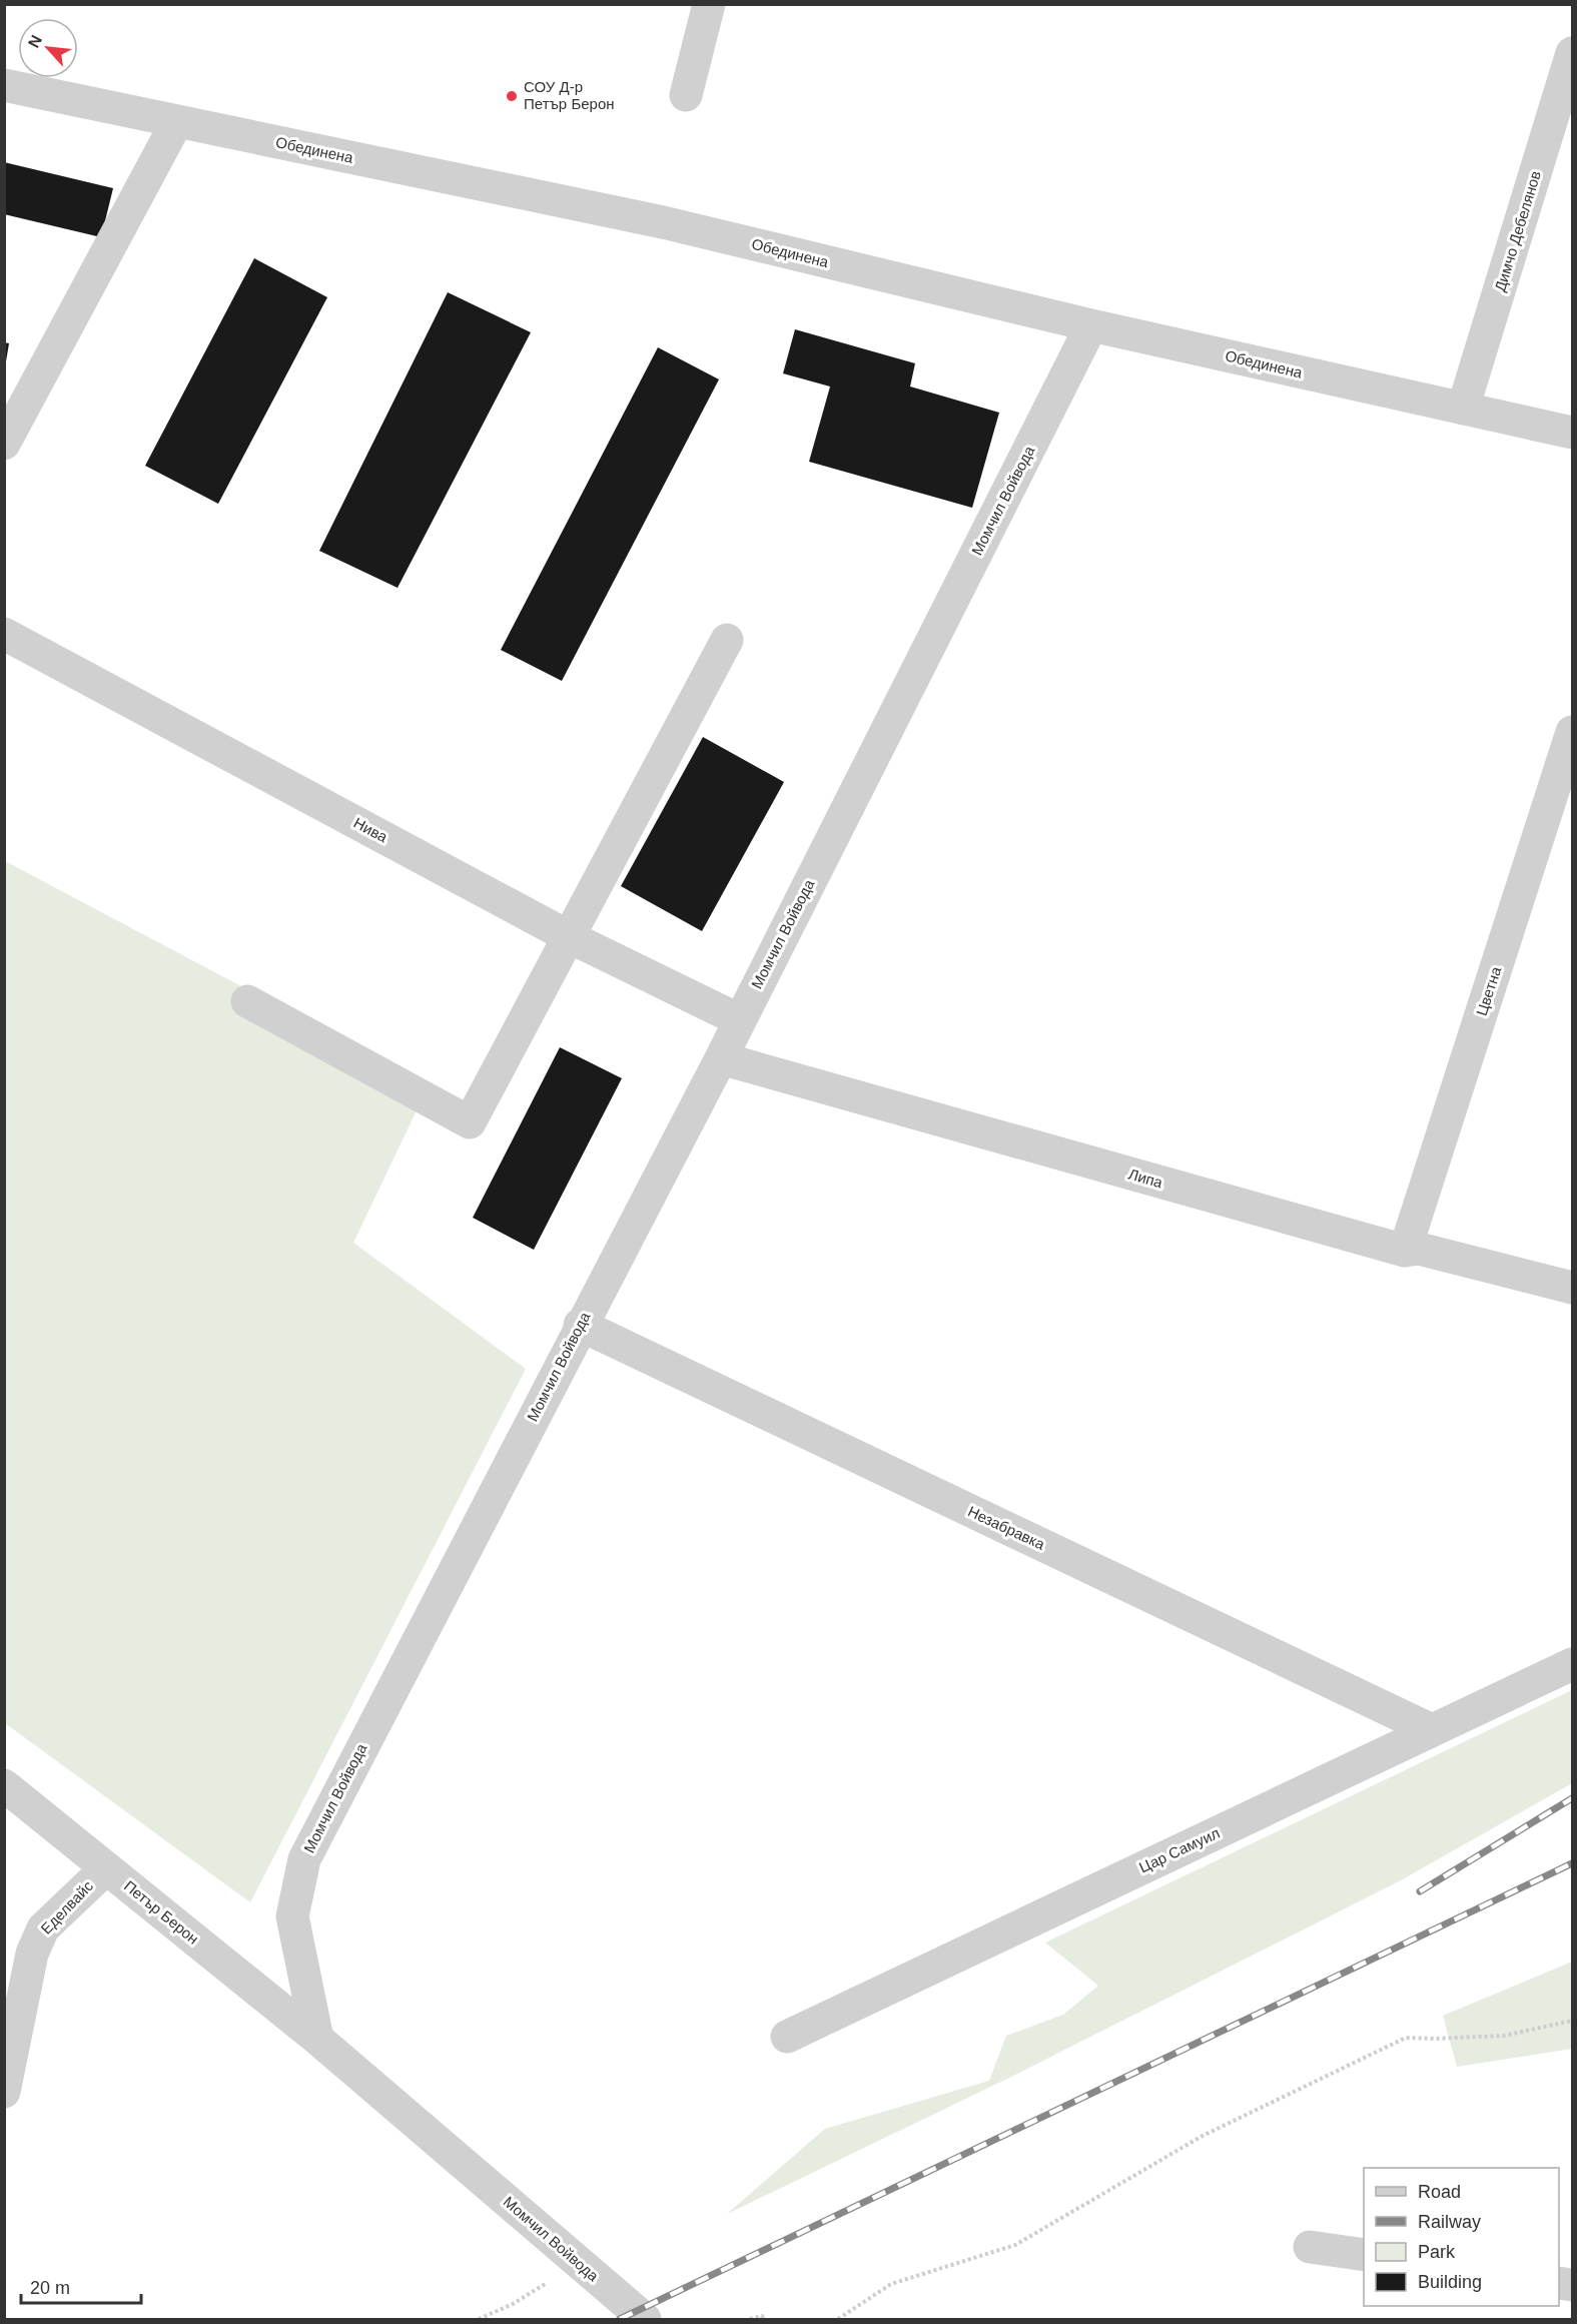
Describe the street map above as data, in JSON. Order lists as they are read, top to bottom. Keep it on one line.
{"streets":{"street":["Обединена","Димчо Дебелянов","Момчил Войвода","Нива","Цветна","Липа","Незабравка","Цар Самуил","Еделвайс","Петър Берон"]},"crossings":[["Обединена","Димчо Дебелянов"],["Обединена","Момчил Войвода"],["Момчил Войвода","Нива"],["Момчил Войвода","Липа"],["Момчил Войвода","Незабравка"],["Момчил Войвода","Петър Берон"],["Цветна","Липа"],["Незабравка","Цар Самуил"],["Еделвайс","Петър Берон"]],"places":["СОУ Д-р Петър Берон"],"legend":["Road","Railway","Park","Building"],"scale_bar":"20 m","north":"top left"}
